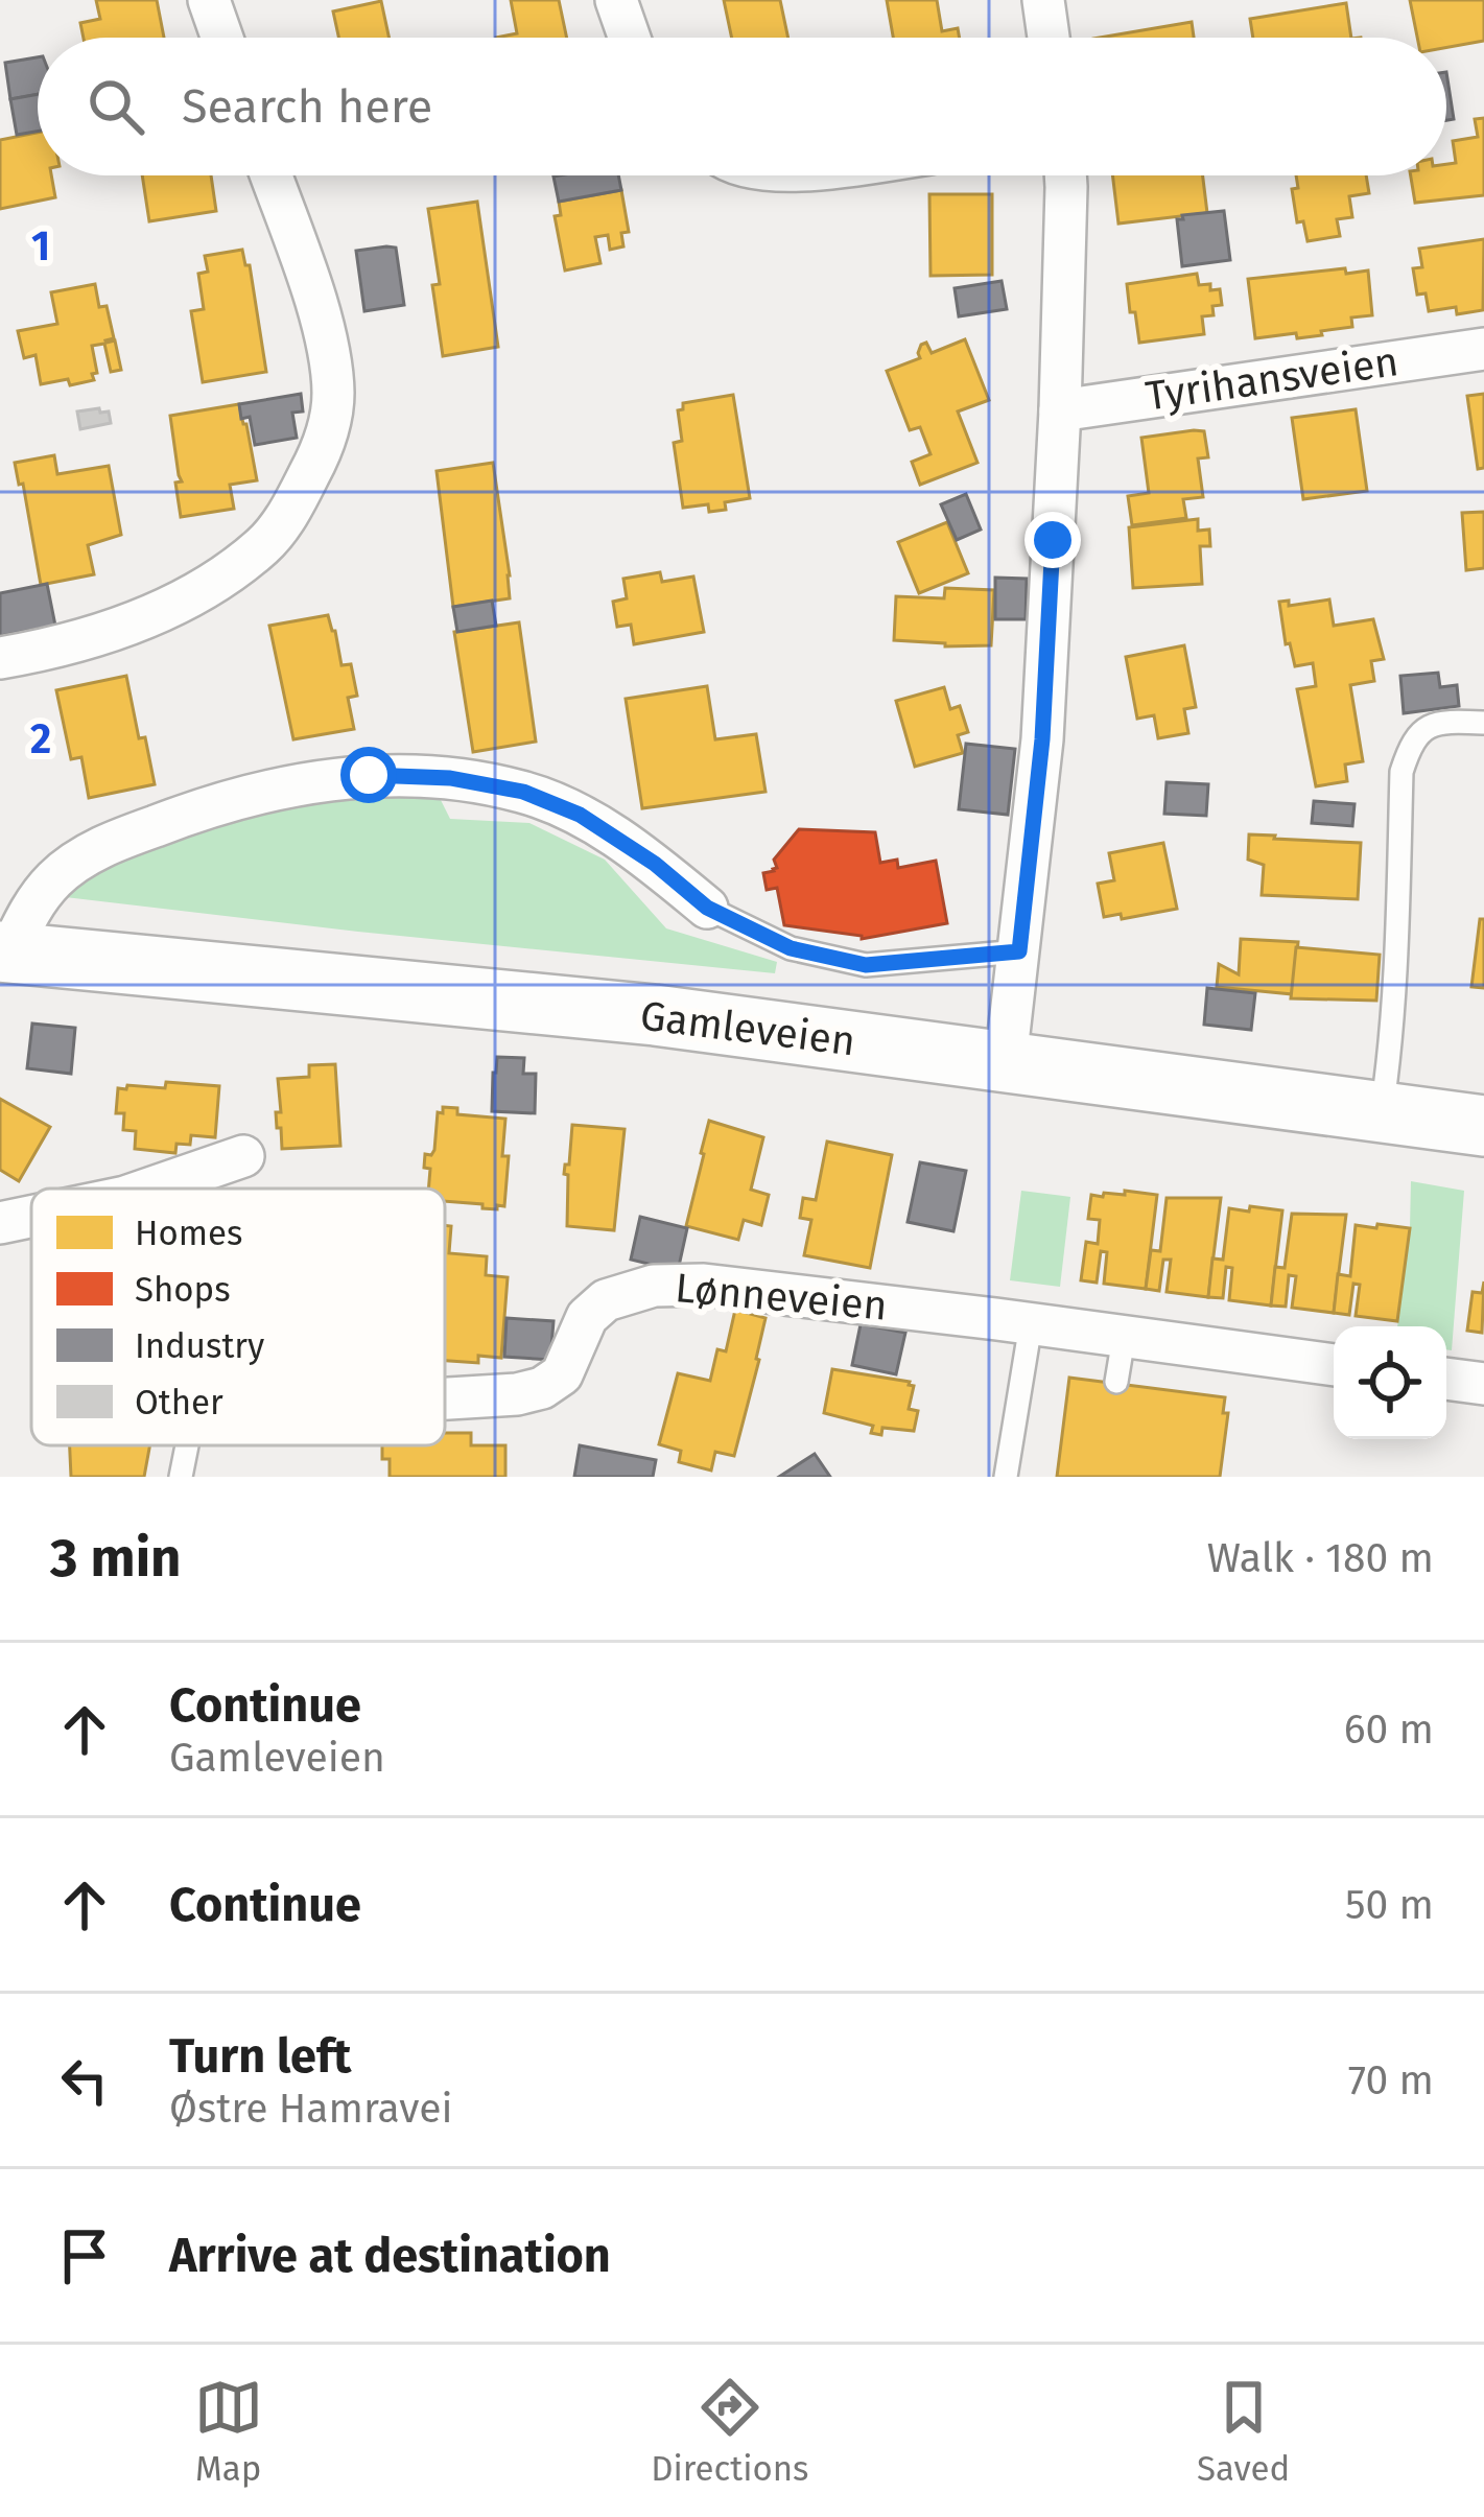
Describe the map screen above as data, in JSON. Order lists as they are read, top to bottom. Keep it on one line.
{"streets":{"main road":["Gamleveien"],"street":["Tyrihansveien","Lønneveien"]},"legend":["Homes","Shops","Industry","Other"],"page":{"search":"Search here","heading":["3 min","Walk · 180 m"],"list":[["Continue","Gamleveien","60 m"],["Continue","50 m"],["Turn left","Østre Hamravei","70 m"],"Arrive at destination"],"nav":["Map","Directions","Saved"]},"grid":{"rows":["1","2"]}}
